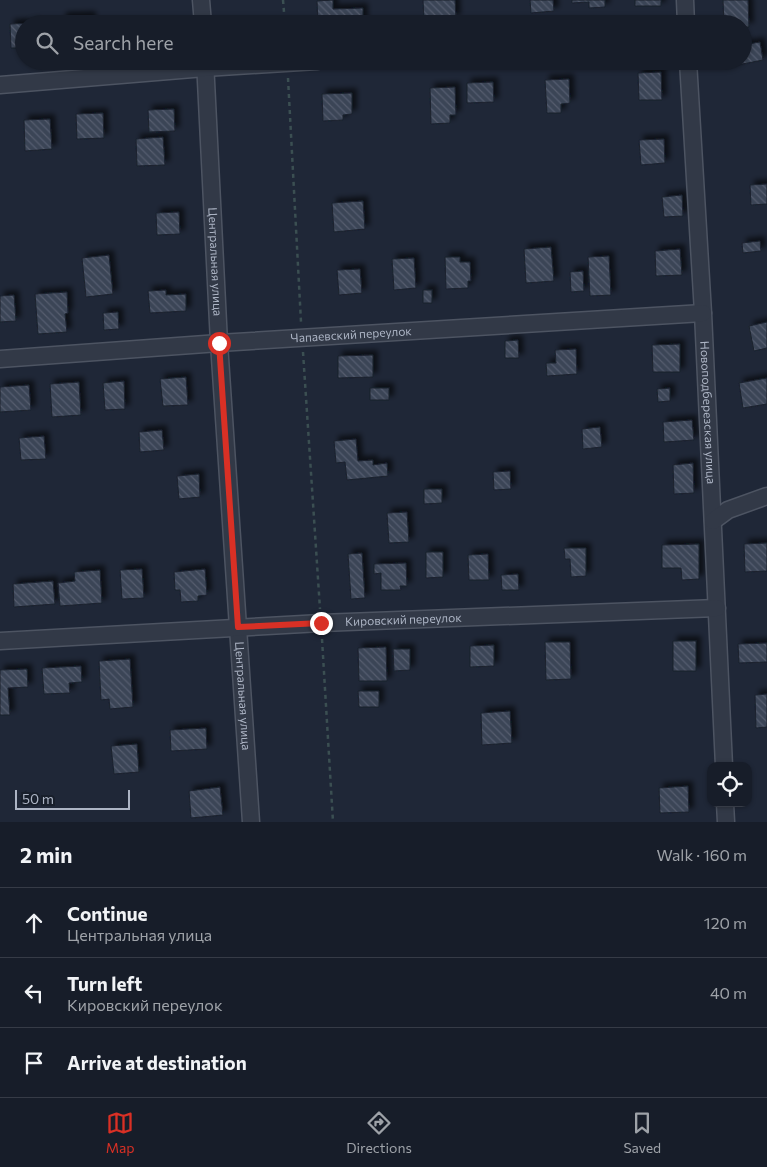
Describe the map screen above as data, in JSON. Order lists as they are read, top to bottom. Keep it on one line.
{"streets":{"street":["Центральная улица","Чапаевский переулок","Новоподберезская улица","Кировский переулок"]},"crossings":[["Центральная улица","Чапаевский переулок"],["Центральная улица","Кировский переулок"],["Чапаевский переулок","Новоподберезская улица"],["Новоподберезская улица","Кировский переулок"]],"scale_bar":"50 m","page":{"search":"Search here","scale":"50 m","heading":["2 min","Walk · 160 m"],"list":[["Continue","Центральная улица","120 m"],["Turn left","Кировский переулок","40 m"],"Arrive at destination"],"nav":["Map","Directions","Saved"]}}
